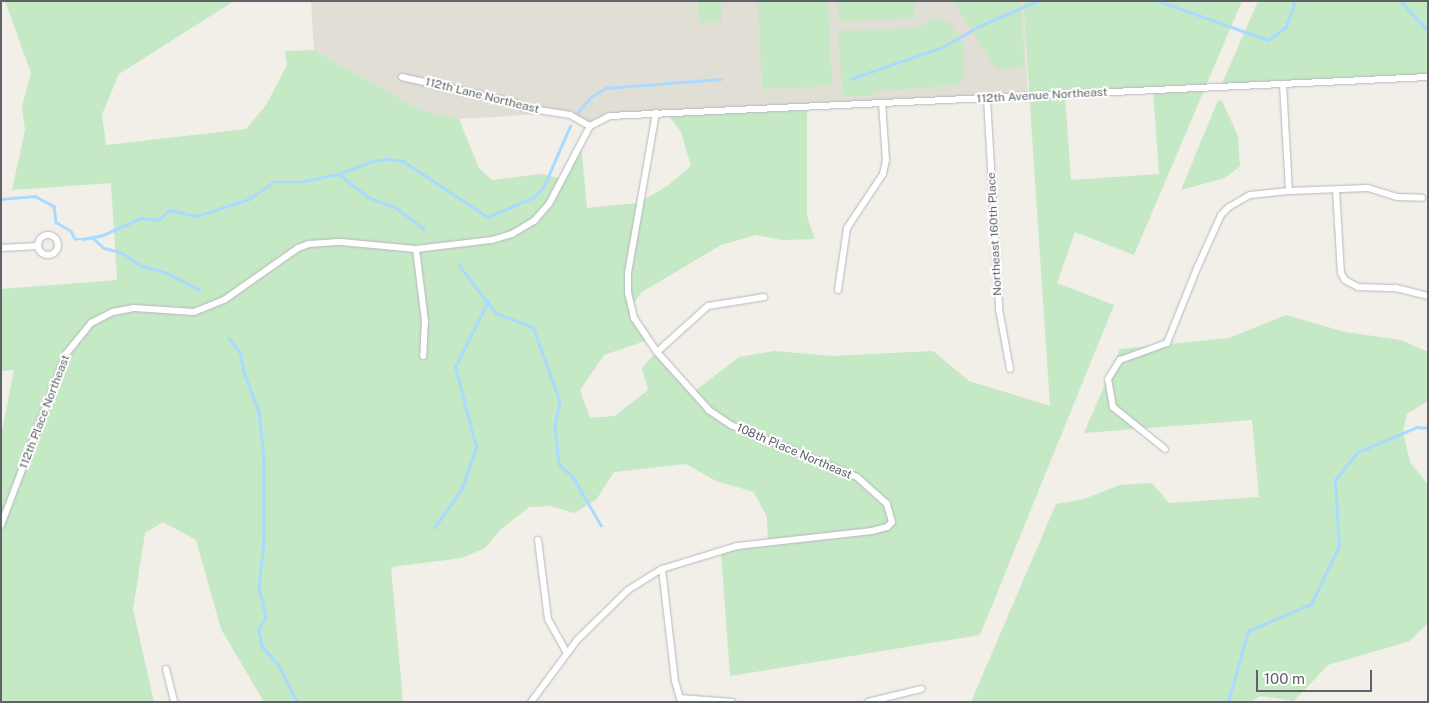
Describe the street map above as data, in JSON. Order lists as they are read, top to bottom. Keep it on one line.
{"streets":{"street":["112th Lane Northeast","112th Avenue Northeast","Northeast 160th Place","112th Place Northeast","108th Place Northeast"]},"crossings":[["112th Lane Northeast","112th Place Northeast"],["112th Avenue Northeast","Northeast 160th Place"],["112th Avenue Northeast","108th Place Northeast"]],"scale_bar":"100 m"}
